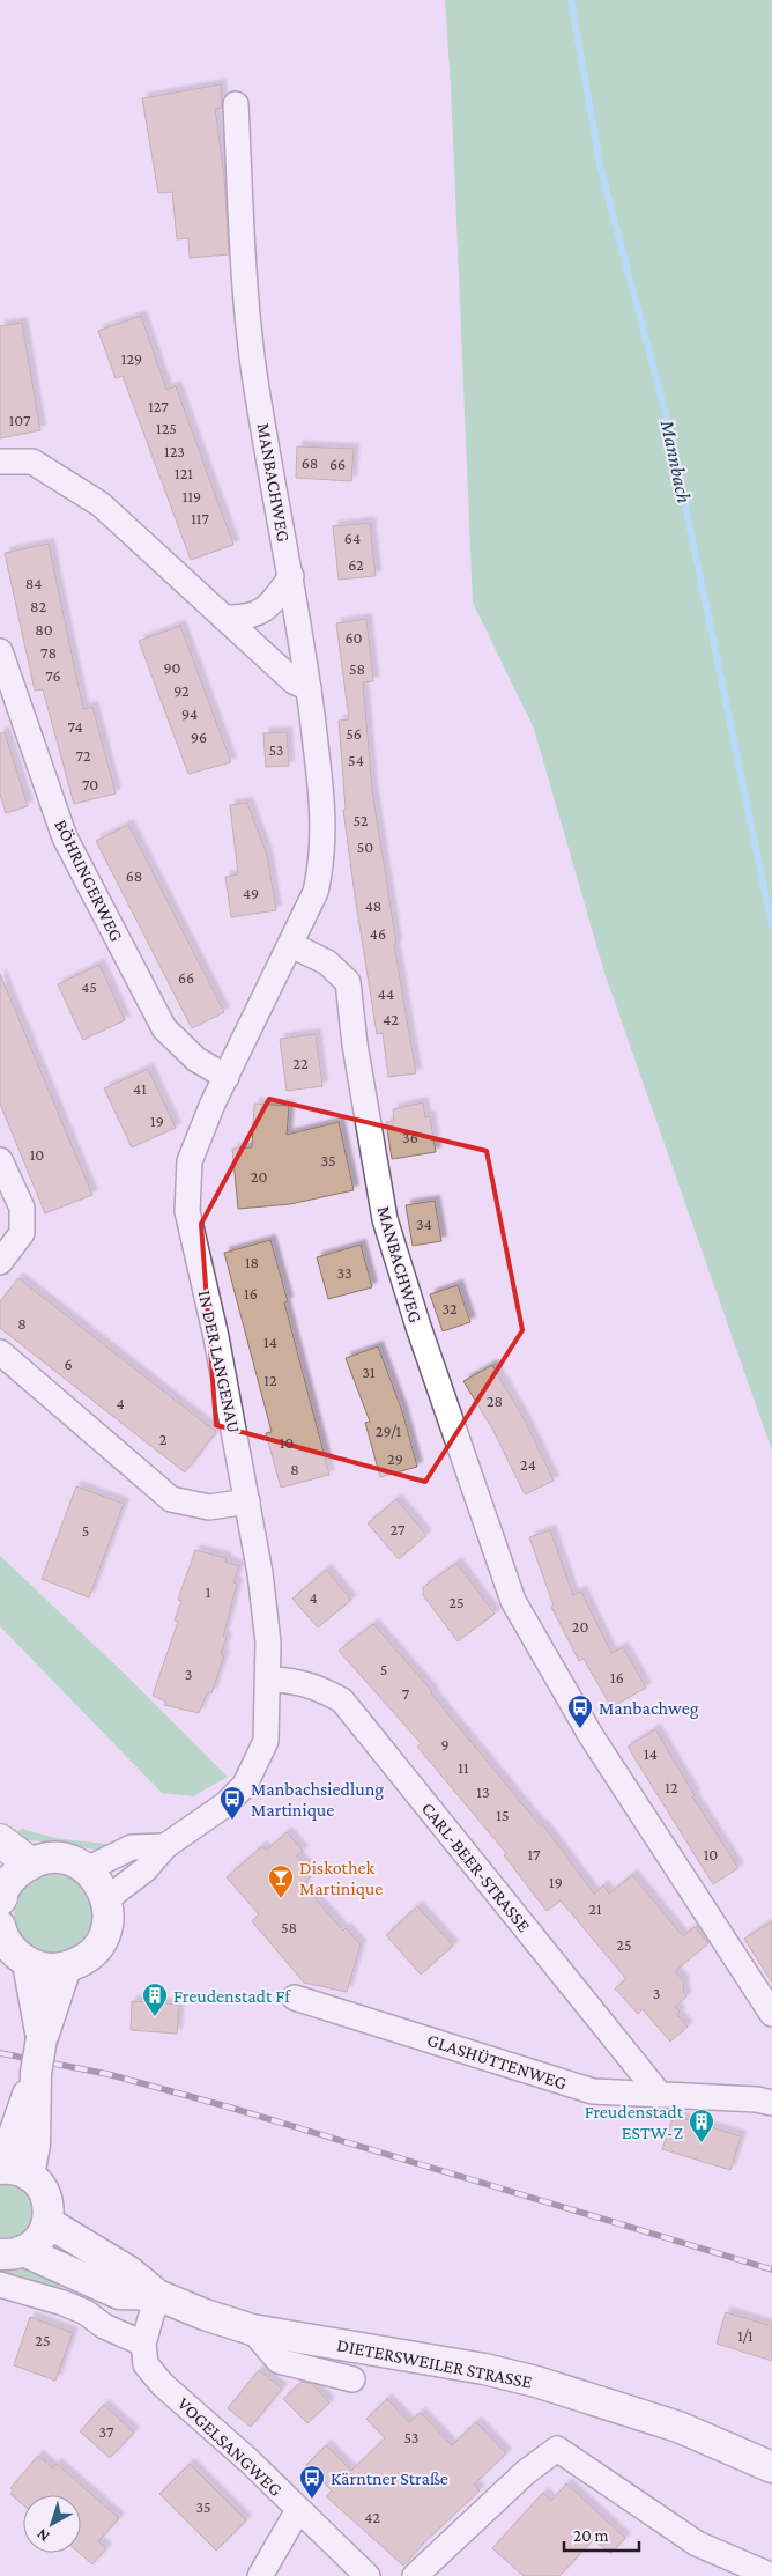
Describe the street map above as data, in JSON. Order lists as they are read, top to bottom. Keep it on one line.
{"streets":{"street":["MANBACHWEG","BÖHRINGERWEG","IN DER LANGENAU","CARL-BEER-STRASSE","GLASHÜTTENWEG","DIETERSWEILER STRASSE","VOGELSANGWEG"]},"crossings":[["MANBACHWEG","IN DER LANGENAU"],["BÖHRINGERWEG","IN DER LANGENAU"],["IN DER LANGENAU","CARL-BEER-STRASSE"],["CARL-BEER-STRASSE","GLASHÜTTENWEG"]],"water":["Mannbach"],"places":{"bus stop":["Manbachweg","Manbachsiedlung Martinique","Kärntner Straße"],"bar":["Diskothek Martinique"],"building":["Freudenstadt Ff","Freudenstadt ESTW-Z"]},"house_numbers":["129","127","107","125","123","68","66","121","119","117","64","62","84","82","80","60","78","90","58","76","92","94","74","56","96","53","72","54","70","52","50","68","49","48","46","66","45","44","42","22","41","19","36","10","35","20","34","18","33","16","32","8","14","6","31","12","28","4","29/1","2","10","29","24","8","27","5","1","4","25","20","5","3","16","7","9","14","11","12","13","15","17","10","19","21","58","25","3","1/1","25","37","53","35","42"],"scale_bar":"20 m","north":"bottom left"}
